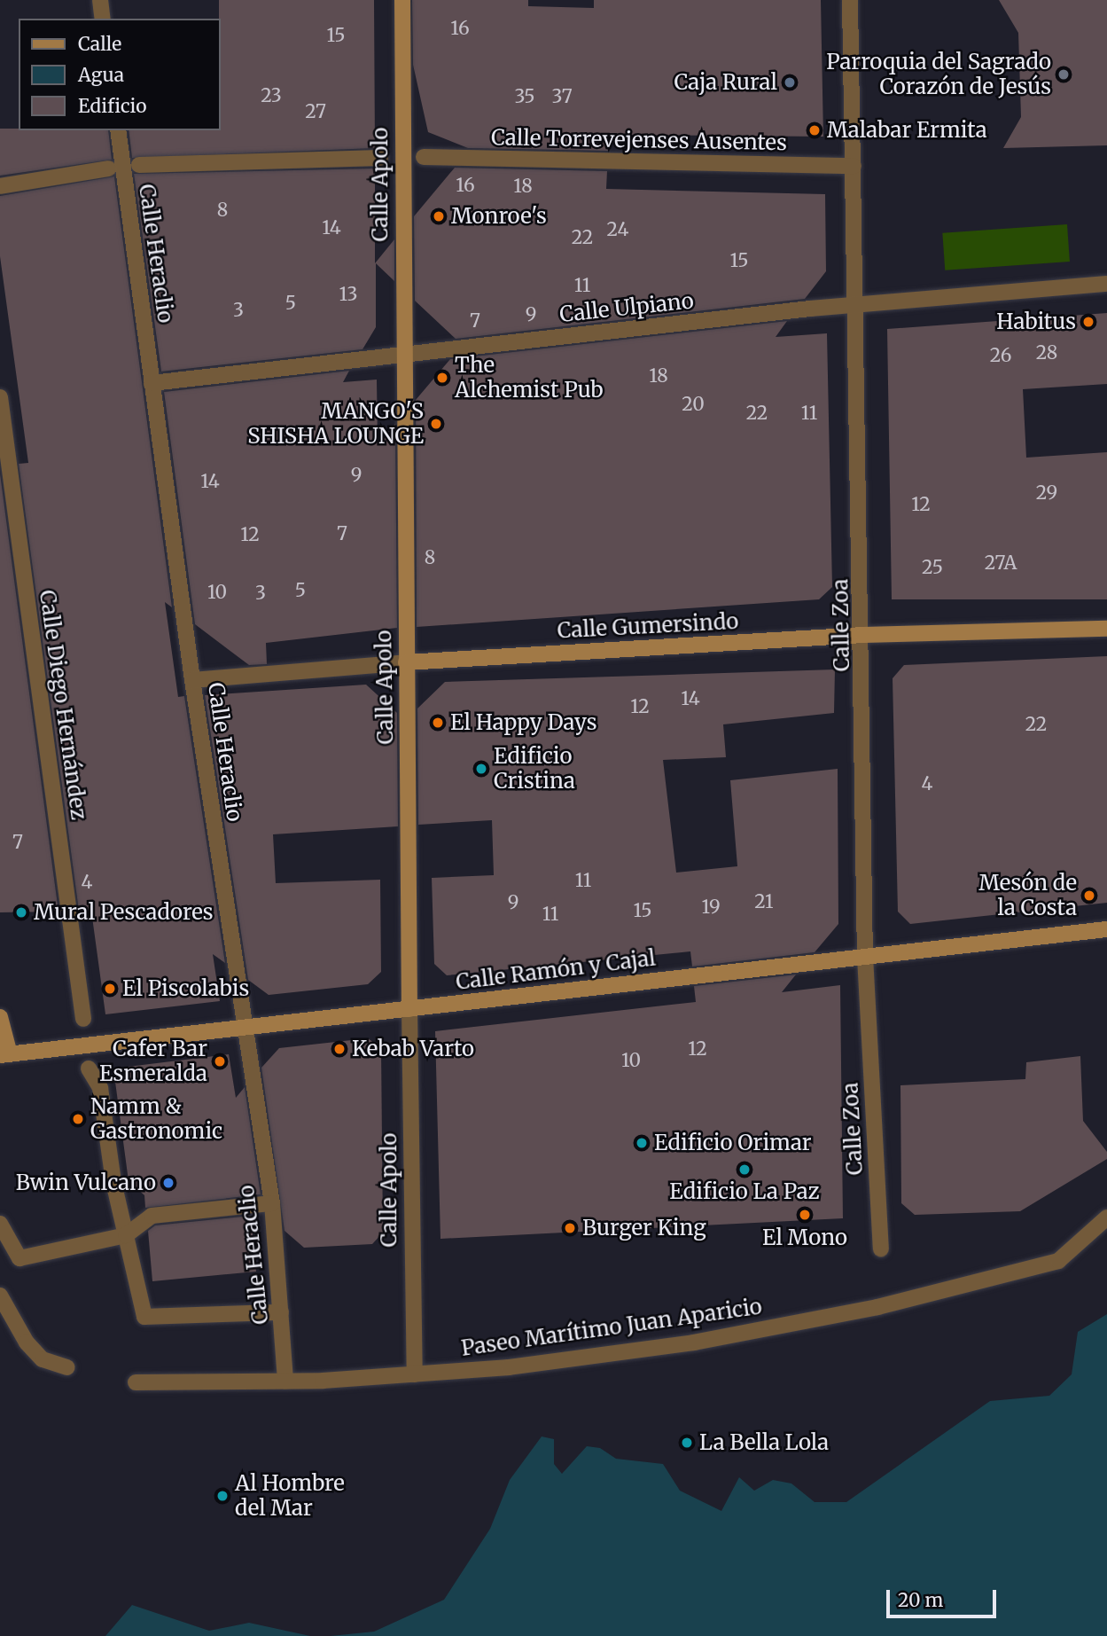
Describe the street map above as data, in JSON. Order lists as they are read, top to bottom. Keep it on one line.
{"streets":{"street":["Calle Torrevejenses Ausentes","Calle Apolo","Calle Heraclio","Calle Ulpiano","Calle Zoa","Calle Gumersindo","Calle Diego Hernández","Calle Ramón y Cajal","Paseo Marítimo Juan Aparicio"]},"crossings":[["Calle Torrevejenses Ausentes","Calle Zoa"],["Calle Apolo","Calle Ulpiano"],["Calle Apolo","Calle Gumersindo"],["Calle Apolo","Calle Ramón y Cajal"],["Calle Apolo","Paseo Marítimo Juan Aparicio"],["Calle Heraclio","Calle Ulpiano"],["Calle Heraclio","Calle Gumersindo"],["Calle Heraclio","Calle Ramón y Cajal"],["Calle Heraclio","Paseo Marítimo Juan Aparicio"],["Calle Ulpiano","Calle Zoa"],["Calle Zoa","Calle Gumersindo"],["Calle Zoa","Calle Ramón y Cajal"]],"places":["Parroquia del Sagrado Corazón de Jesús","Caja Rural","Malabar Ermita","Monroe's","Habitus","The Alchemist Pub","MANGO'S SHISHA LOUNGE","El Happy Days","Edificio Cristina","Mesón de la Costa","Mural Pescadores","El Piscolabis","Kebab Varto","Cafer Bar Esmeralda","Namm & Gastronomic","Edificio Orimar","Edificio La Paz","Bwin Vulcano","El Mono","Burger King","La Bella Lola","Al Hombre del Mar"],"house_numbers":["16","15","23","35","37","27","16","18","8","14","24","22","15","11","13","5","3","9","7","28","26","18","20","22","11","9","14","29","12","7","12","8","27A","25","5","10","3","14","12","22","4","7","11","4","21","9","19","15","11","12","10"],"legend":["Calle","Agua","Edificio"],"scale_bar":"20 m"}
